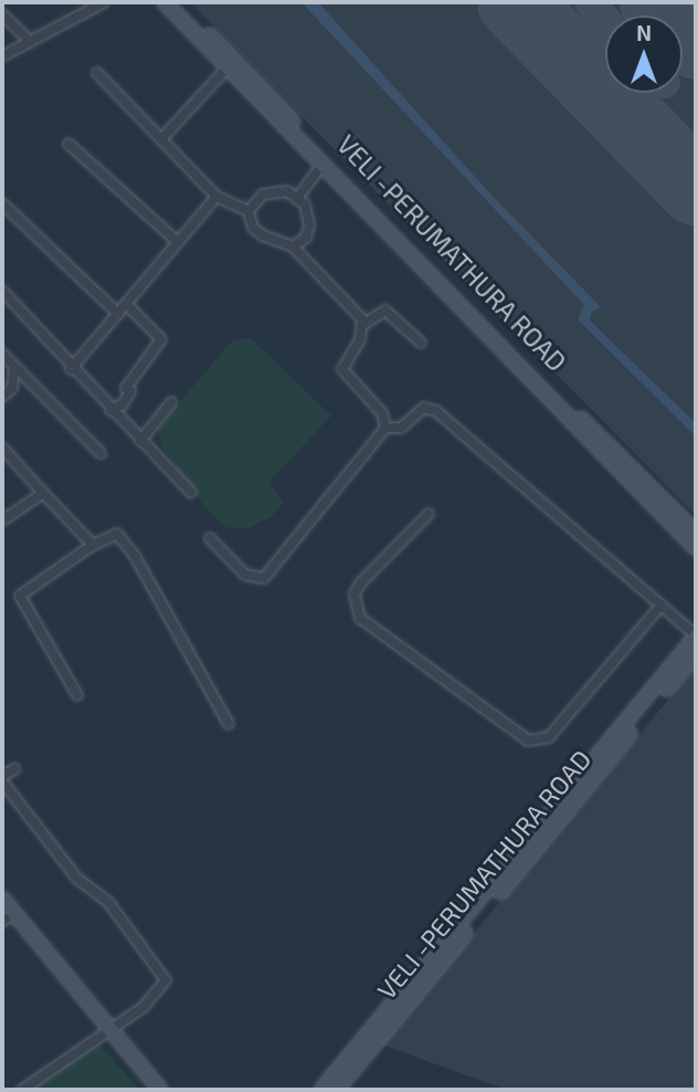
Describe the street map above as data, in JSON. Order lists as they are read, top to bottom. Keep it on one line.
{"streets":{"main road":["VELI -PERUMATHURA ROAD"]},"north":"top"}
